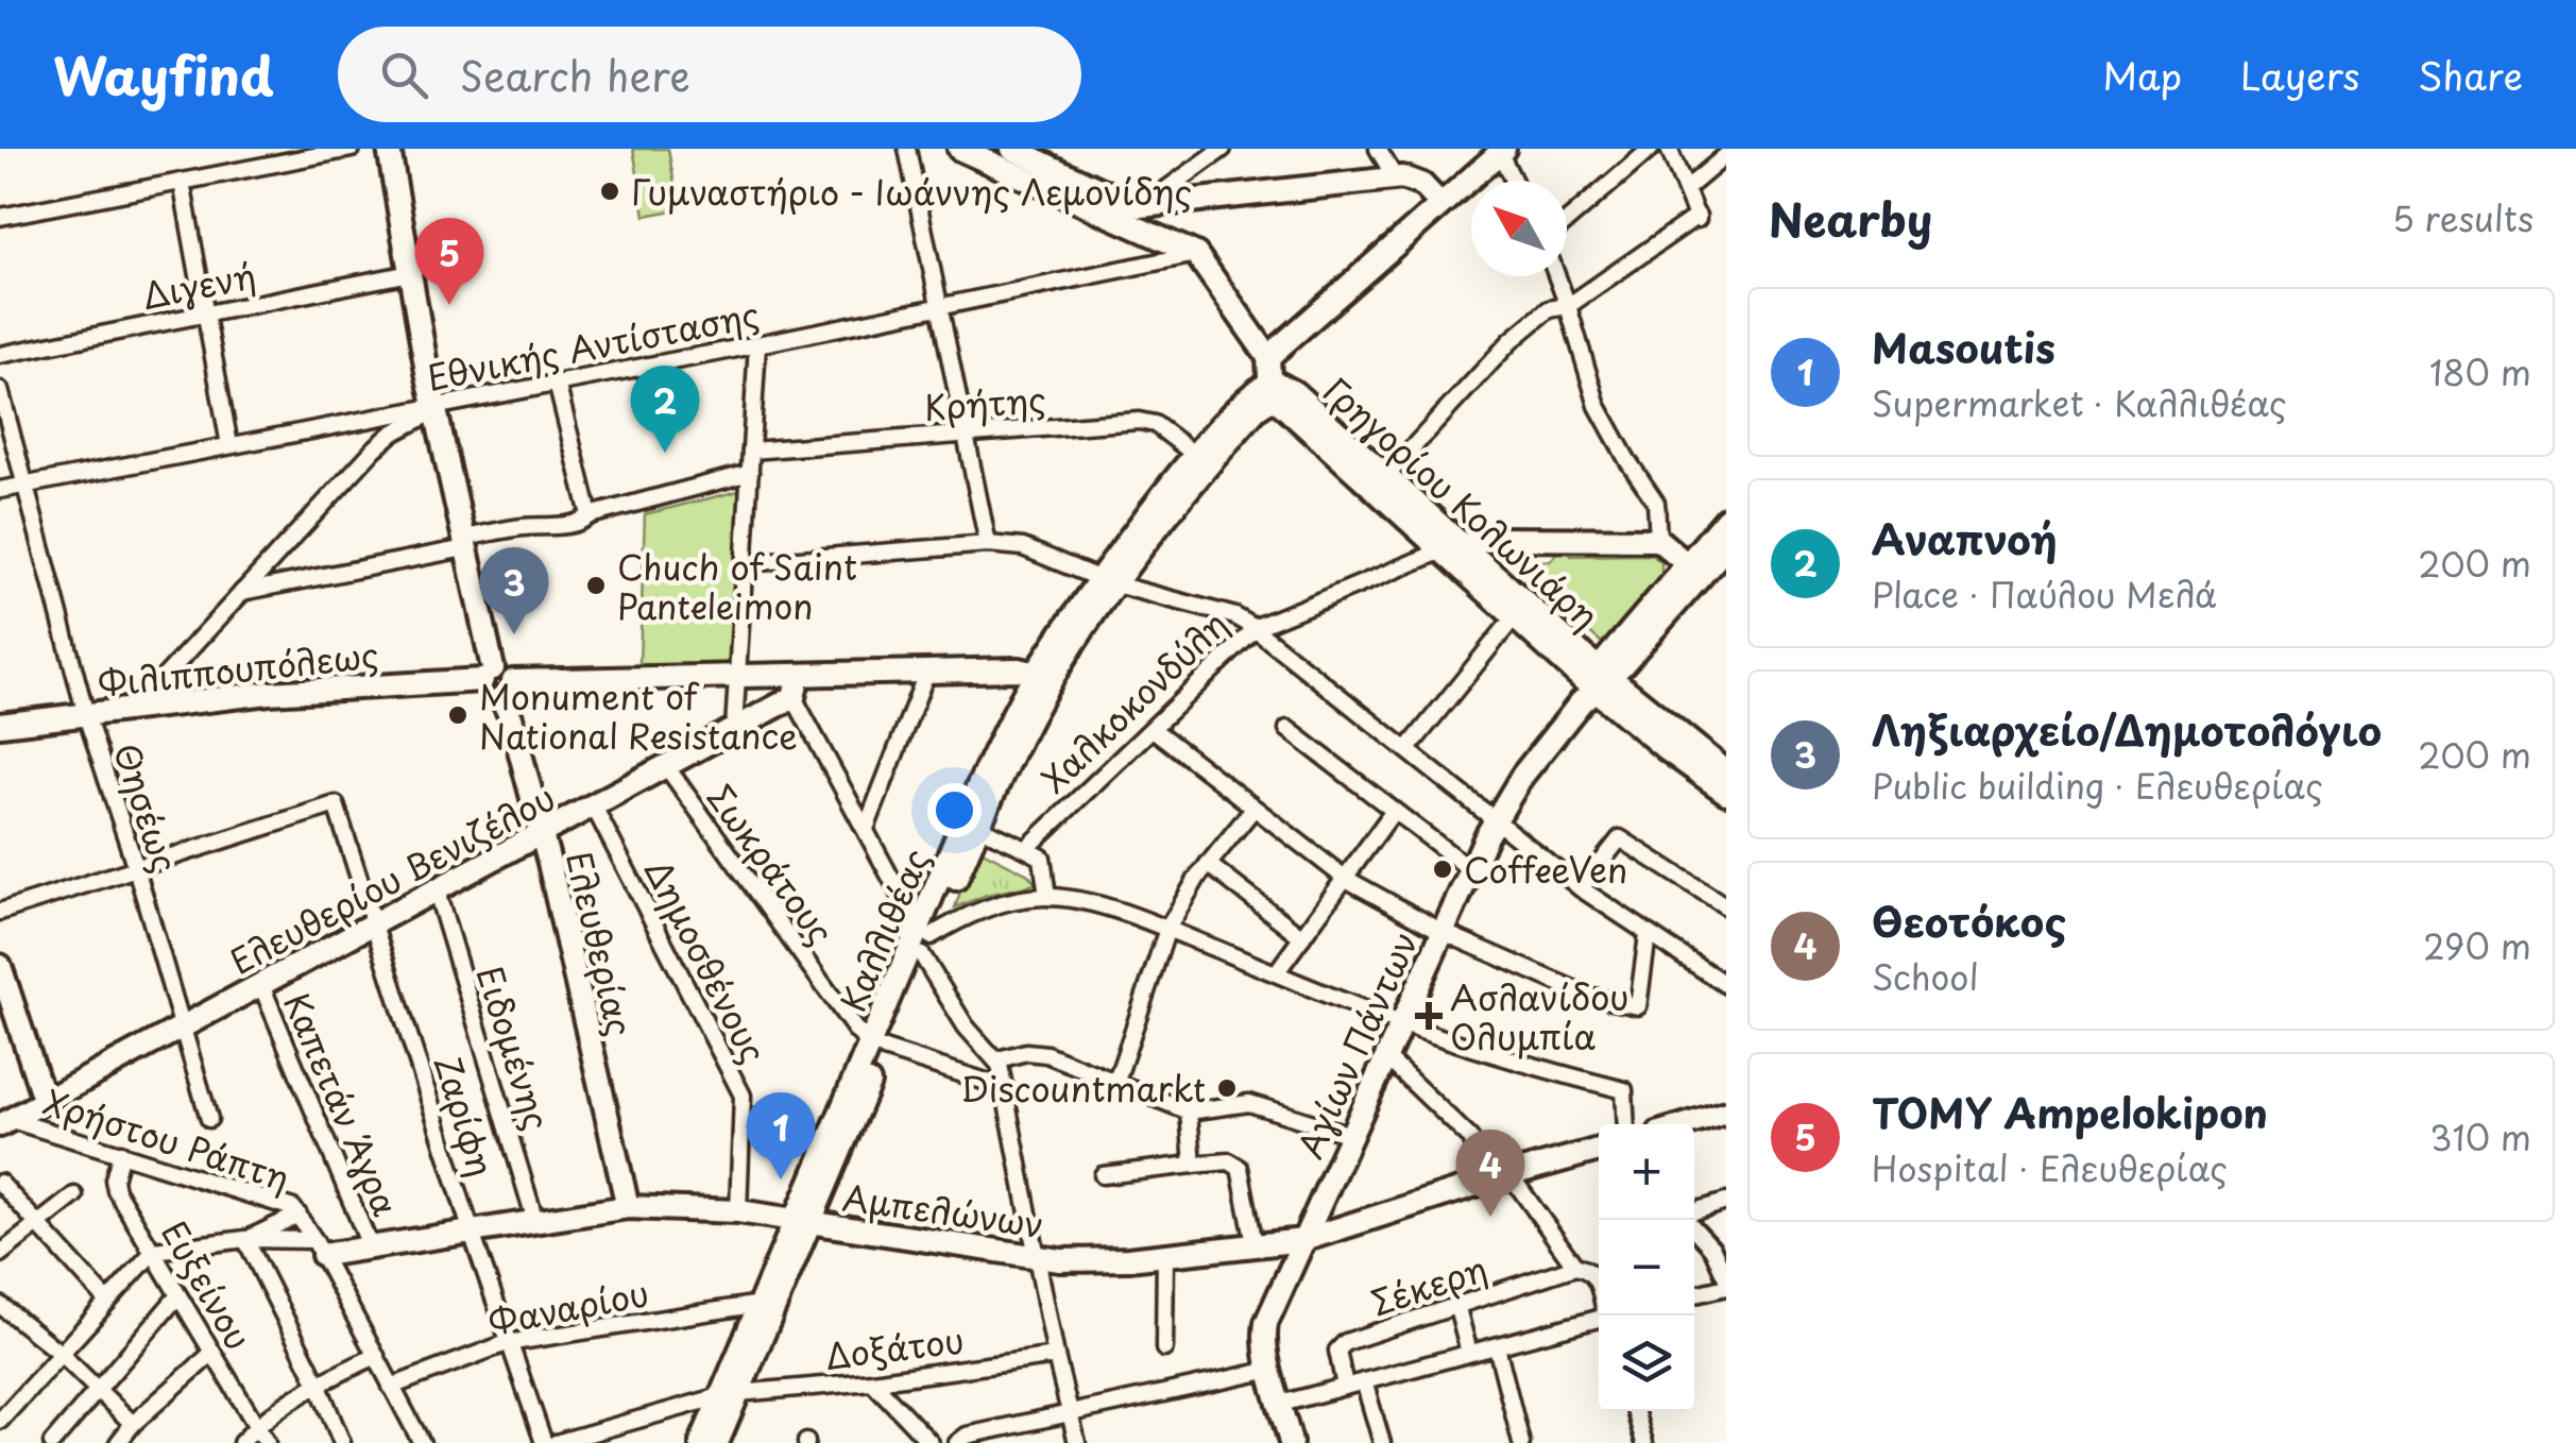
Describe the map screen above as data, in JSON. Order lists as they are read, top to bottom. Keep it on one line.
{"streets":{"main road":["Γρηγορίου Κολωνιάρη","Φιλιππουπόλεως","Χαλκοκονδύλη","Ελευθερίου Βενιζέλου","Καλλιθέας","Ελευθερίας","Αγίων Πάντων","Αμπελώνων"],"street":["Διγενή","Εθνικής Αντίστασης","Κρήτης","Θησέως","Σωκράτους","Δημοσθένους","Ειδομένης","Καπετάν Άγρα","Ζαρίφη","Χρήστου Ράπτη","Ευξείνου","Σέκερη","Φαναρίου","Δοξάτου"]},"crossings":[["Εθνικής Αντίστασης","Θησέως"],["Κρήτης","Καλλιθέας"],["Γρηγορίου Κολωνιάρη","Χαλκοκονδύλη"],["Γρηγορίου Κολωνιάρη","Καλλιθέας"],["Γρηγορίου Κολωνιάρη","Αγίων Πάντων"],["Φιλιππουπόλεως","Θησέως"],["Θησέως","Ελευθερίου Βενιζέλου"],["Θησέως","Ζαρίφη"],["Σωκράτους","Ελευθερίου Βενιζέλου"],["Σωκράτους","Καλλιθέας"],["Ελευθερίου Βενιζέλου","Ελευθερίας"],["Ελευθερίου Βενιζέλου","Δημοσθένους"],["Ελευθερίου Βενιζέλου","Ειδομένης"],["Ελευθερίου Βενιζέλου","Καπετάν Άγρα"],["Ελευθερίου Βενιζέλου","Ζαρίφη"],["Ελευθερίου Βενιζέλου","Χρήστου Ράπτη"],["Καλλιθέας","Αμπελώνων"],["Καλλιθέας","Φαναρίου"],["Καλλιθέας","Δοξάτου"],["Ελευθερίας","Αμπελώνων"],["Δημοσθένους","Αμπελώνων"],["Αγίων Πάντων","Αμπελώνων"],["Ειδομένης","Αμπελώνων"],["Καπετάν Άγρα","Αμπελώνων"],["Ζαρίφη","Αμπελώνων"],["Ζαρίφη","Φαναρίου"],["Χρήστου Ράπτη","Αμπελώνων"],["Χρήστου Ράπτη","Ευξείνου"],["Χρήστου Ράπτη","Φαναρίου"]],"places":{"other":["Γυμναστήριο - Ιωάννης Λεμονίδης","Chuch of Saint Panteleimon","Monument of National Resistance","CoffeeVen","Discountmarkt"],"health":["Ασλανίδου Ολυμπία"]},"north":"top left","page":{"header":"Wayfind","search":"Search here","nav":["Map","Layers","Share"],"heading":["Nearby","5 results"],"pins":["5","2","3","1","4"],"list":[{"mark":"1","name":"Masoutis","note":"Supermarket · Καλλιθέας","value":"180 m"},{"mark":"2","name":"Αναπνοή","note":"Place · Παύλου Μελά","value":"200 m"},{"mark":"3","name":"Ληξιαρχείο/Δημοτολόγιο","note":"Public building · Ελευθερίας","value":"200 m"},{"mark":"4","name":"Θεοτόκος","note":"School","value":"290 m"},{"mark":"5","name":"TOMY Ampelokipon","note":"Hospital · Ελευθερίας","value":"310 m"}],"map_buttons":["+","−"]}}
